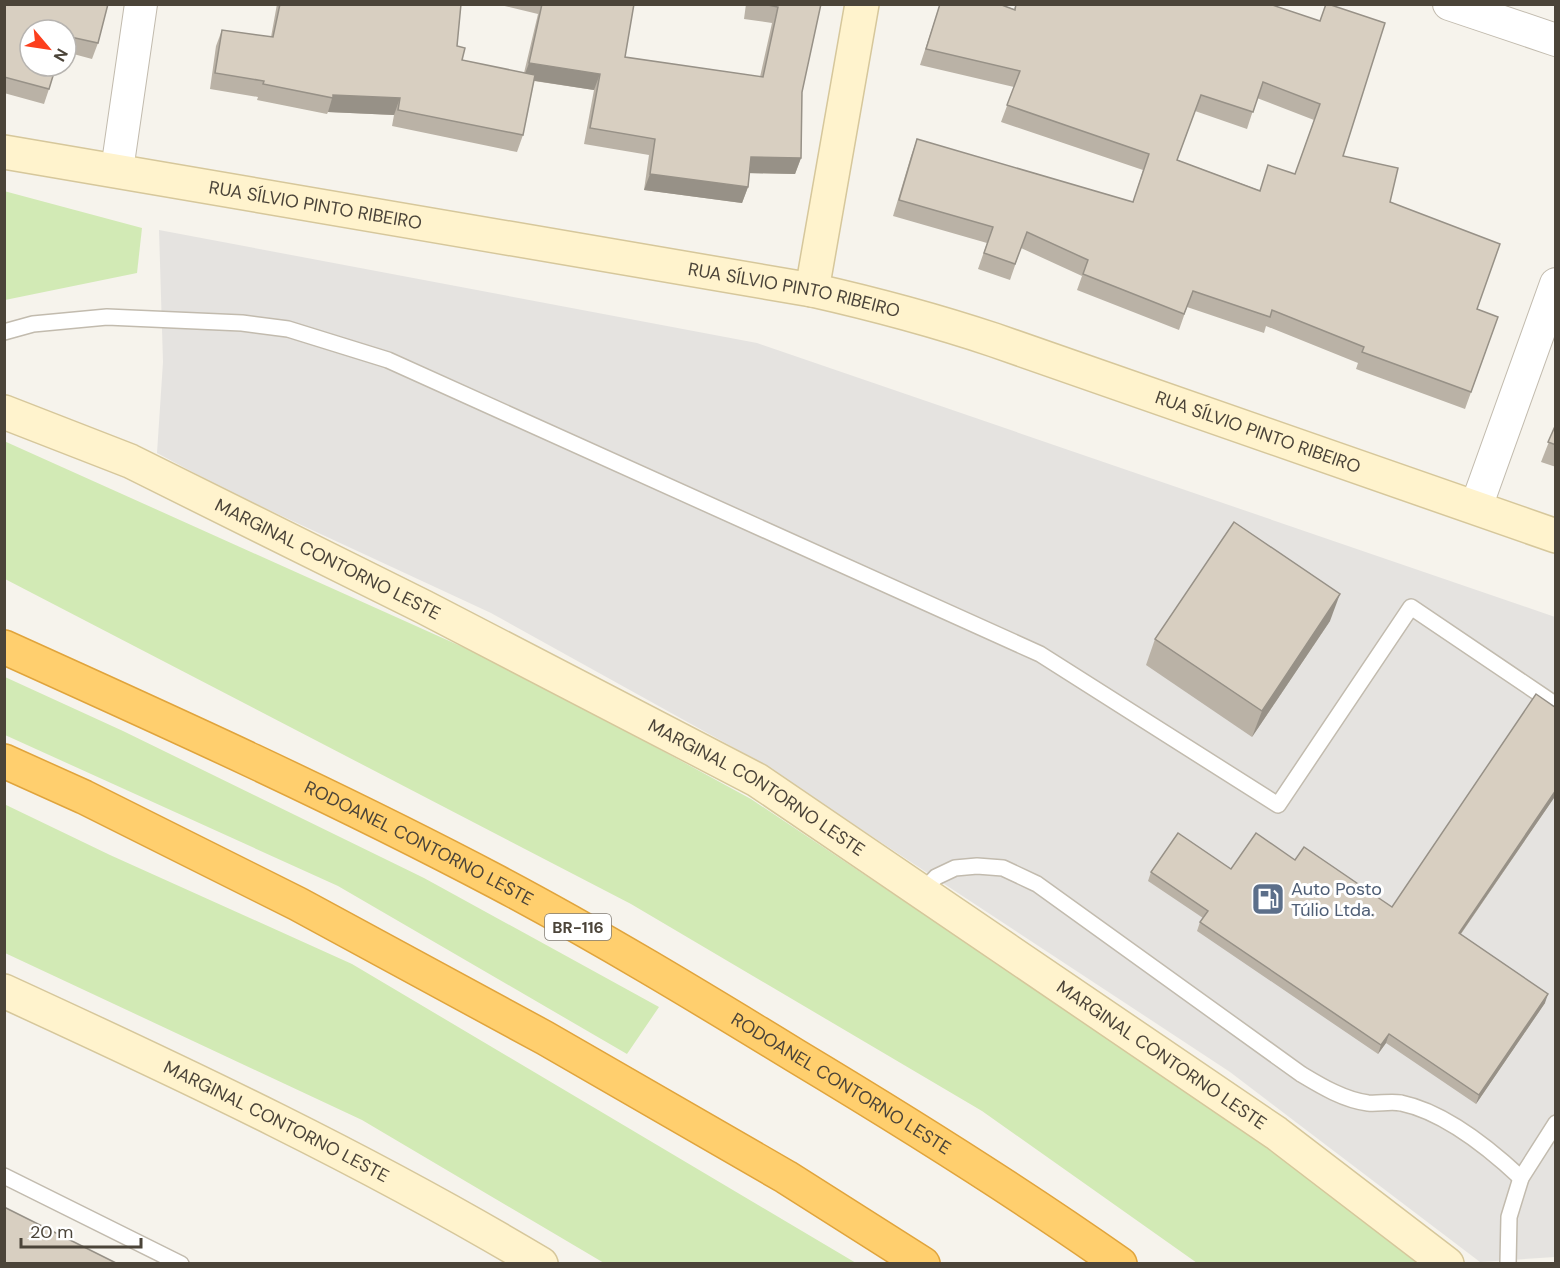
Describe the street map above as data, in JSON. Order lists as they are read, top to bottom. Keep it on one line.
{"streets":{"highway":["RODOANEL CONTORNO LESTE","BR-116"],"main road":["RUA SÍLVIO PINTO RIBEIRO","MARGINAL CONTORNO LESTE"]},"places":{"fuel station":["Auto Posto Túlio Ltda."]},"scale_bar":"20 m","north":"bottom right"}
